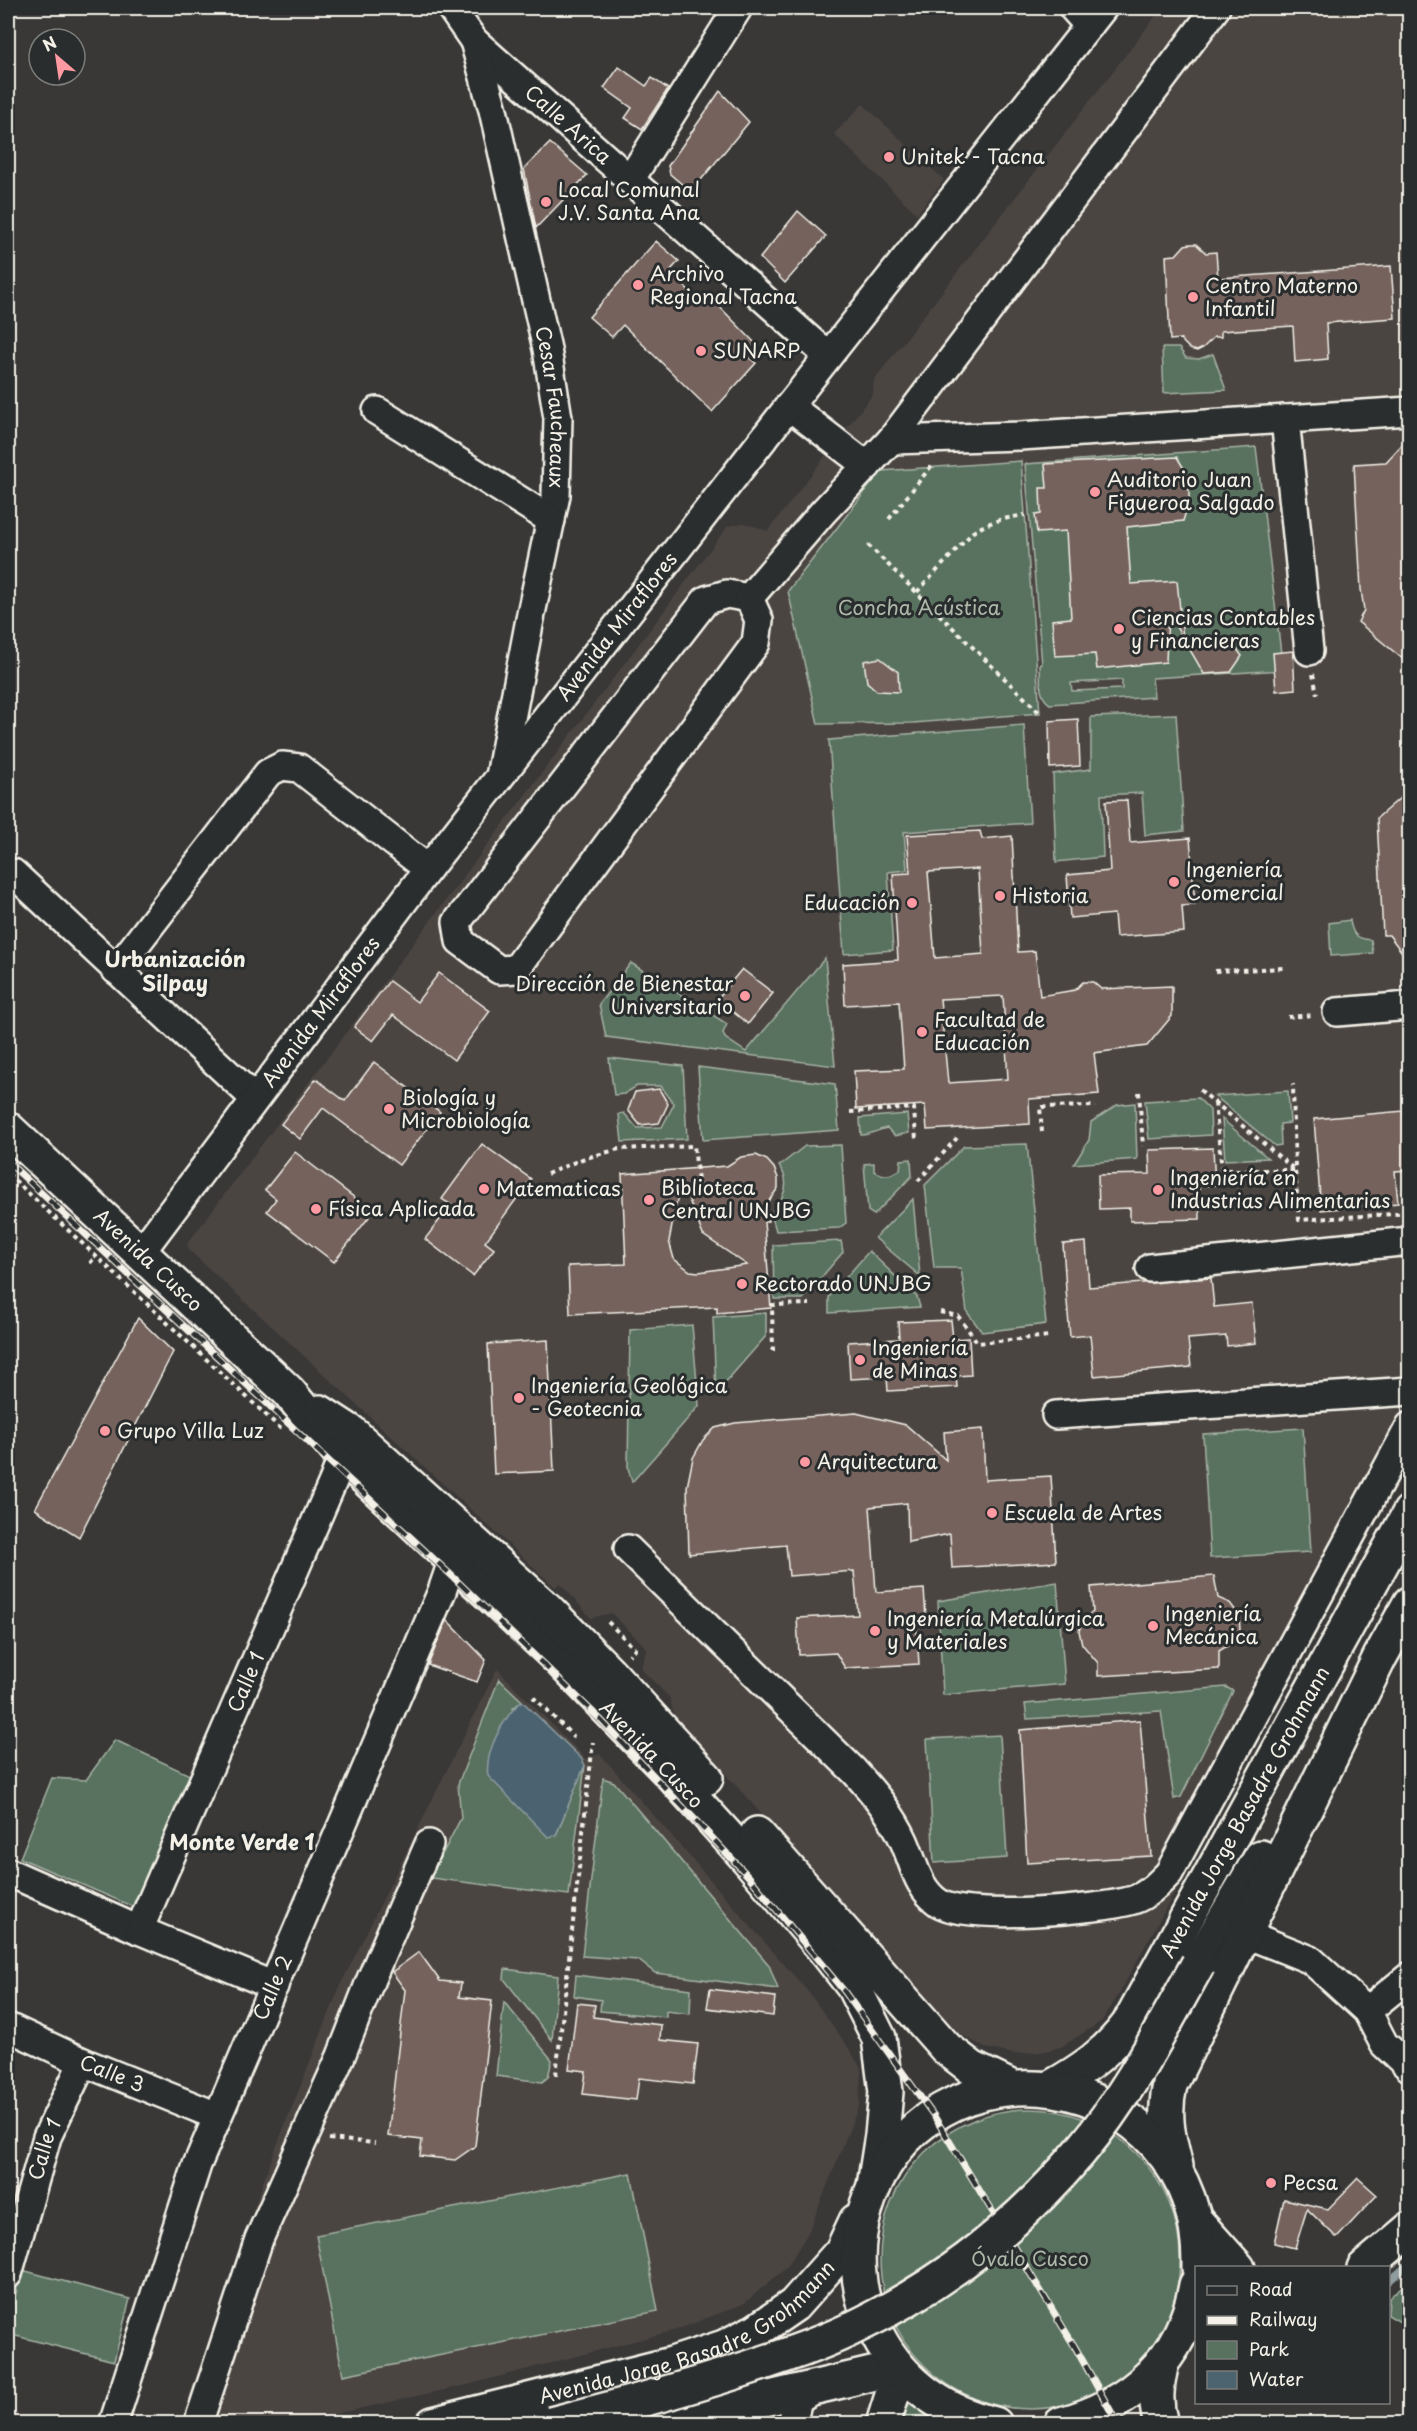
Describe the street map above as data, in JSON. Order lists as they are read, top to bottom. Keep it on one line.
{"streets":{"main road":["Avenida Cusco","Avenida Jorge Basadre Grohmann"],"street":["Calle Arica","Cesar Faucheaux","Avenida Miraflores","Calle 1","Calle 2","Calle 3"]},"crossings":[["Calle Arica","Cesar Faucheaux"],["Calle Arica","Avenida Miraflores"],["Cesar Faucheaux","Avenida Miraflores"],["Avenida Miraflores","Avenida Cusco"],["Avenida Cusco","Calle 1"],["Avenida Cusco","Avenida Jorge Basadre Grohmann"],["Avenida Cusco","Calle 2"],["Calle 1","Calle 3"],["Calle 2","Calle 3"]],"districts":["Urbanización Silpay","Monte Verde 1"],"parks":["Concha Acústica","Óvalo Cusco"],"places":["Unitek - Tacna","Local Comunal J.V. Santa Ana","Archivo Regional Tacna","Centro Materno Infantil","SUNARP","Auditorio Juan Figueroa Salgado","Ciencias Contables y Financieras","Ingeniería Comercial","Historia","Educación","Dirección de Bienestar Universitario","Facultad de Educación","Biología y Microbiología","Matematicas","Ingeniería en Industrias Alimentarias","Biblioteca Central UNJBG","Física Aplicada","Rectorado UNJBG","Ingeniería de Minas","Ingeniería Geológica - Geotecnia","Grupo Villa Luz","Arquitectura","Escuela de Artes","Ingeniería Mecánica","Ingeniería Metalúrgica y Materiales","Pecsa"],"legend":["Road","Railway","Park","Water"],"north":"top left"}
